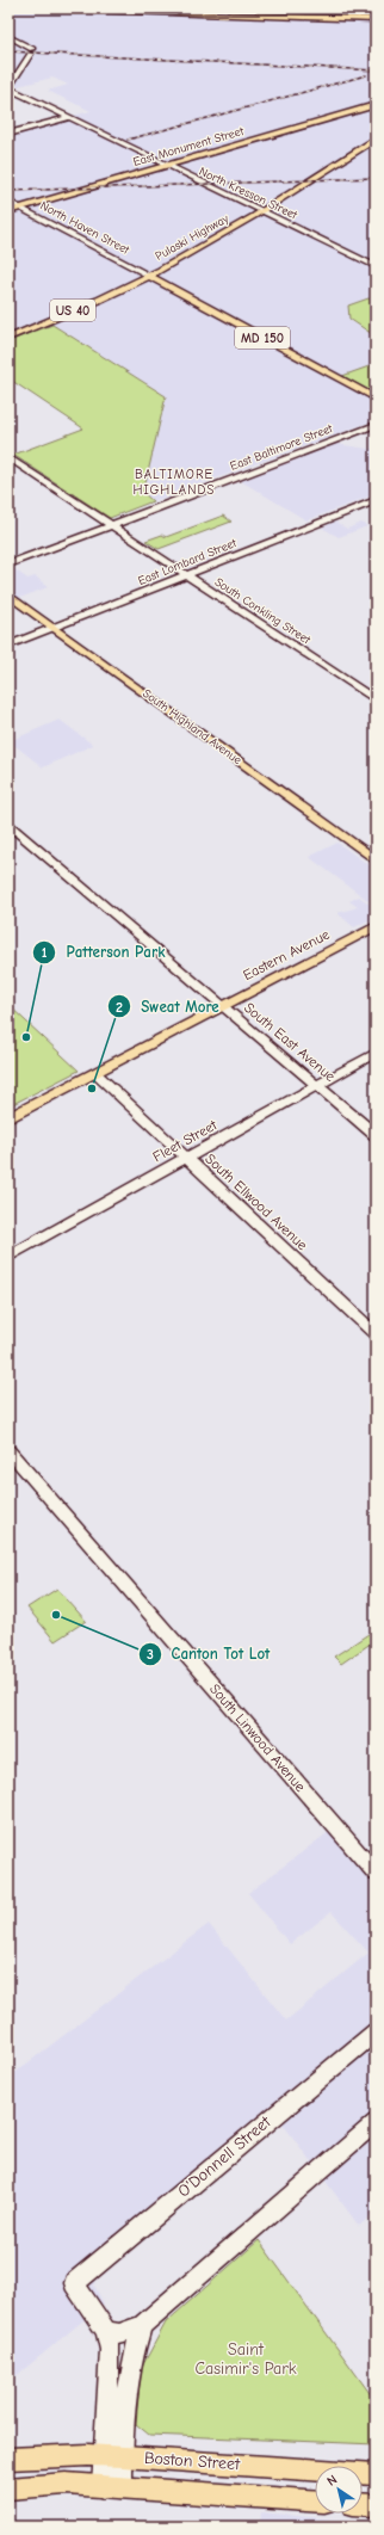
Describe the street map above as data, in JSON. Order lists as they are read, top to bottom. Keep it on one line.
{"streets":{"main road":["East Monument Street","North Haven Street","Pulaski Highway","US 40","MD 150","South Highland Avenue","Eastern Avenue","Boston Street"],"street":["North Kresson Street","East Baltimore Street","East Lombard Street","South Conkling Street","South East Avenue","Fleet Street","South Ellwood Avenue","South Linwood Avenue","O'Donnell Street"]},"crossings":[["East Monument Street","North Kresson Street"],["East Monument Street","North Haven Street"],["North Kresson Street","Pulaski Highway"],["North Haven Street","Pulaski Highway"],["East Baltimore Street","South Conkling Street"],["East Lombard Street","South Conkling Street"],["East Lombard Street","South Highland Avenue"],["Eastern Avenue","South East Avenue"],["Eastern Avenue","South Ellwood Avenue"],["South East Avenue","Fleet Street"],["Fleet Street","South Ellwood Avenue"]],"districts":["BALTIMORE HIGHLANDS"],"parks":["Saint Casimir's Park"],"places":["Patterson Park","Sweat More","Canton Tot Lot"],"north":"top left"}
